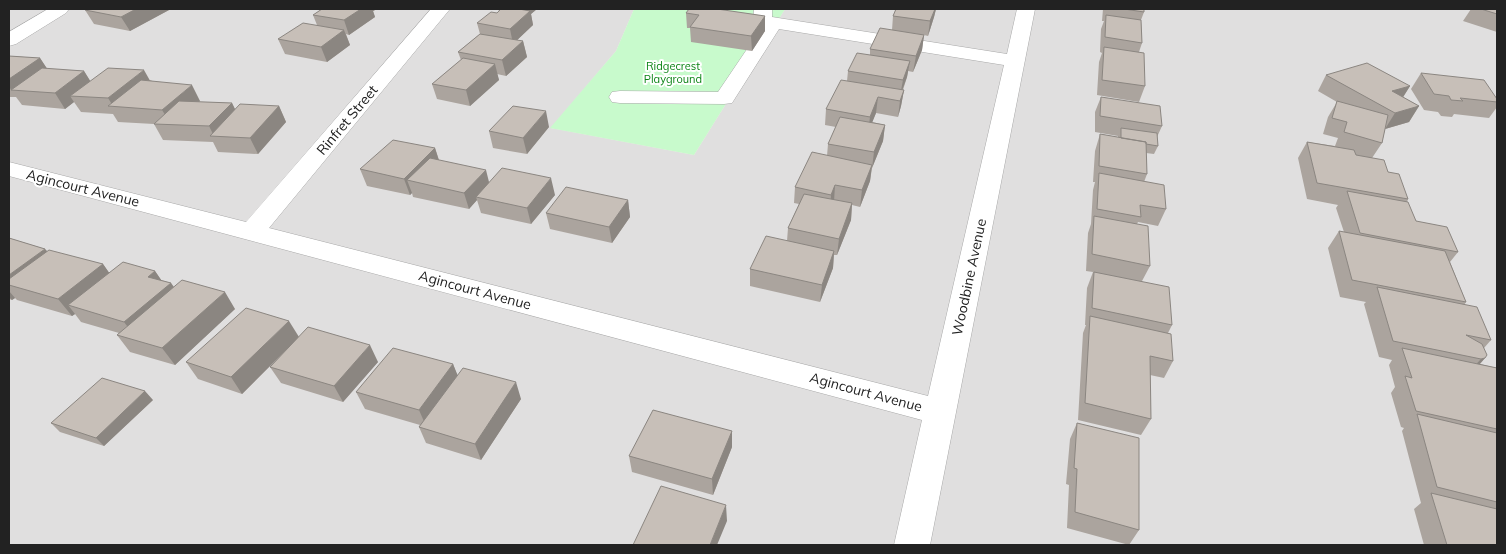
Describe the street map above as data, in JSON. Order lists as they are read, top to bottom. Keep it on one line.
{"streets":{"street":["Rinfret Street","Agincourt Avenue","Woodbine Avenue"]},"crossings":[["Rinfret Street","Agincourt Avenue"],["Agincourt Avenue","Woodbine Avenue"]],"parks":["Ridgecrest Playground"]}
